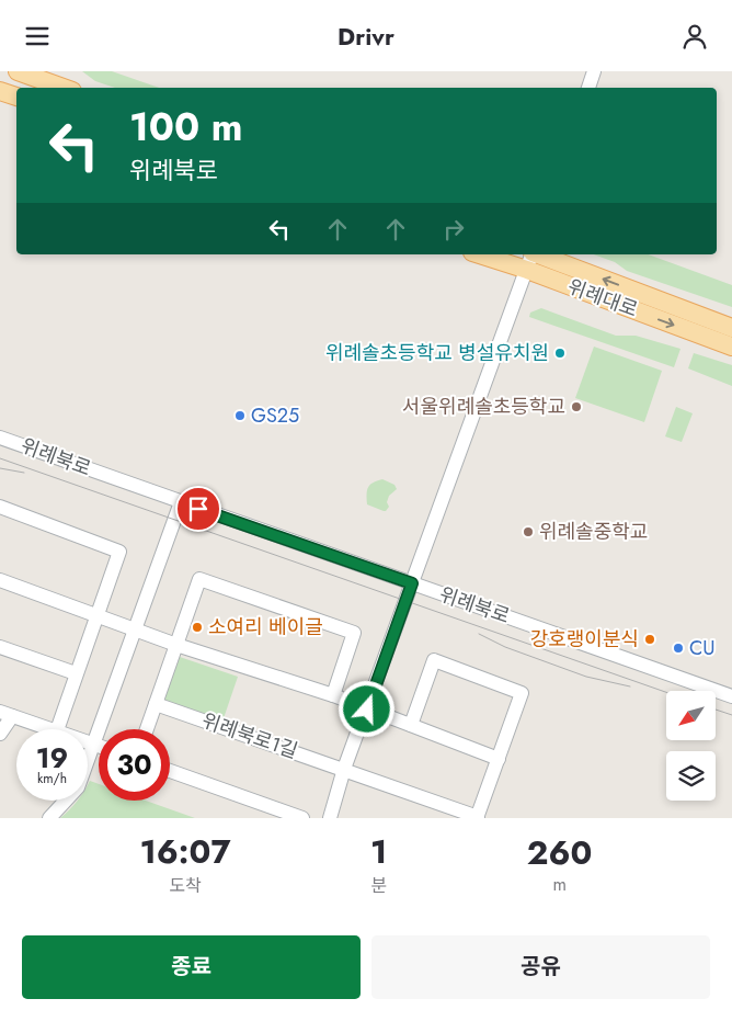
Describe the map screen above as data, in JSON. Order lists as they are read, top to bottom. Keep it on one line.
{"streets":{"main road":["위례대로"],"street":["위례북로","위례북로1길"]},"places":["위례솔초등학교 병설유치원","서울위례솔초등학교","GS25","위례솔중학교","소여리 베이글","강호랭이분식","CU"],"north":"bottom left","page":{"header":"Drivr","turn":["100 m","위례북로"],"speed":"19 km/h","limit":"30","eta":["16:07","도착","1","분","260","m"],"buttons":["종료","공유"]}}
